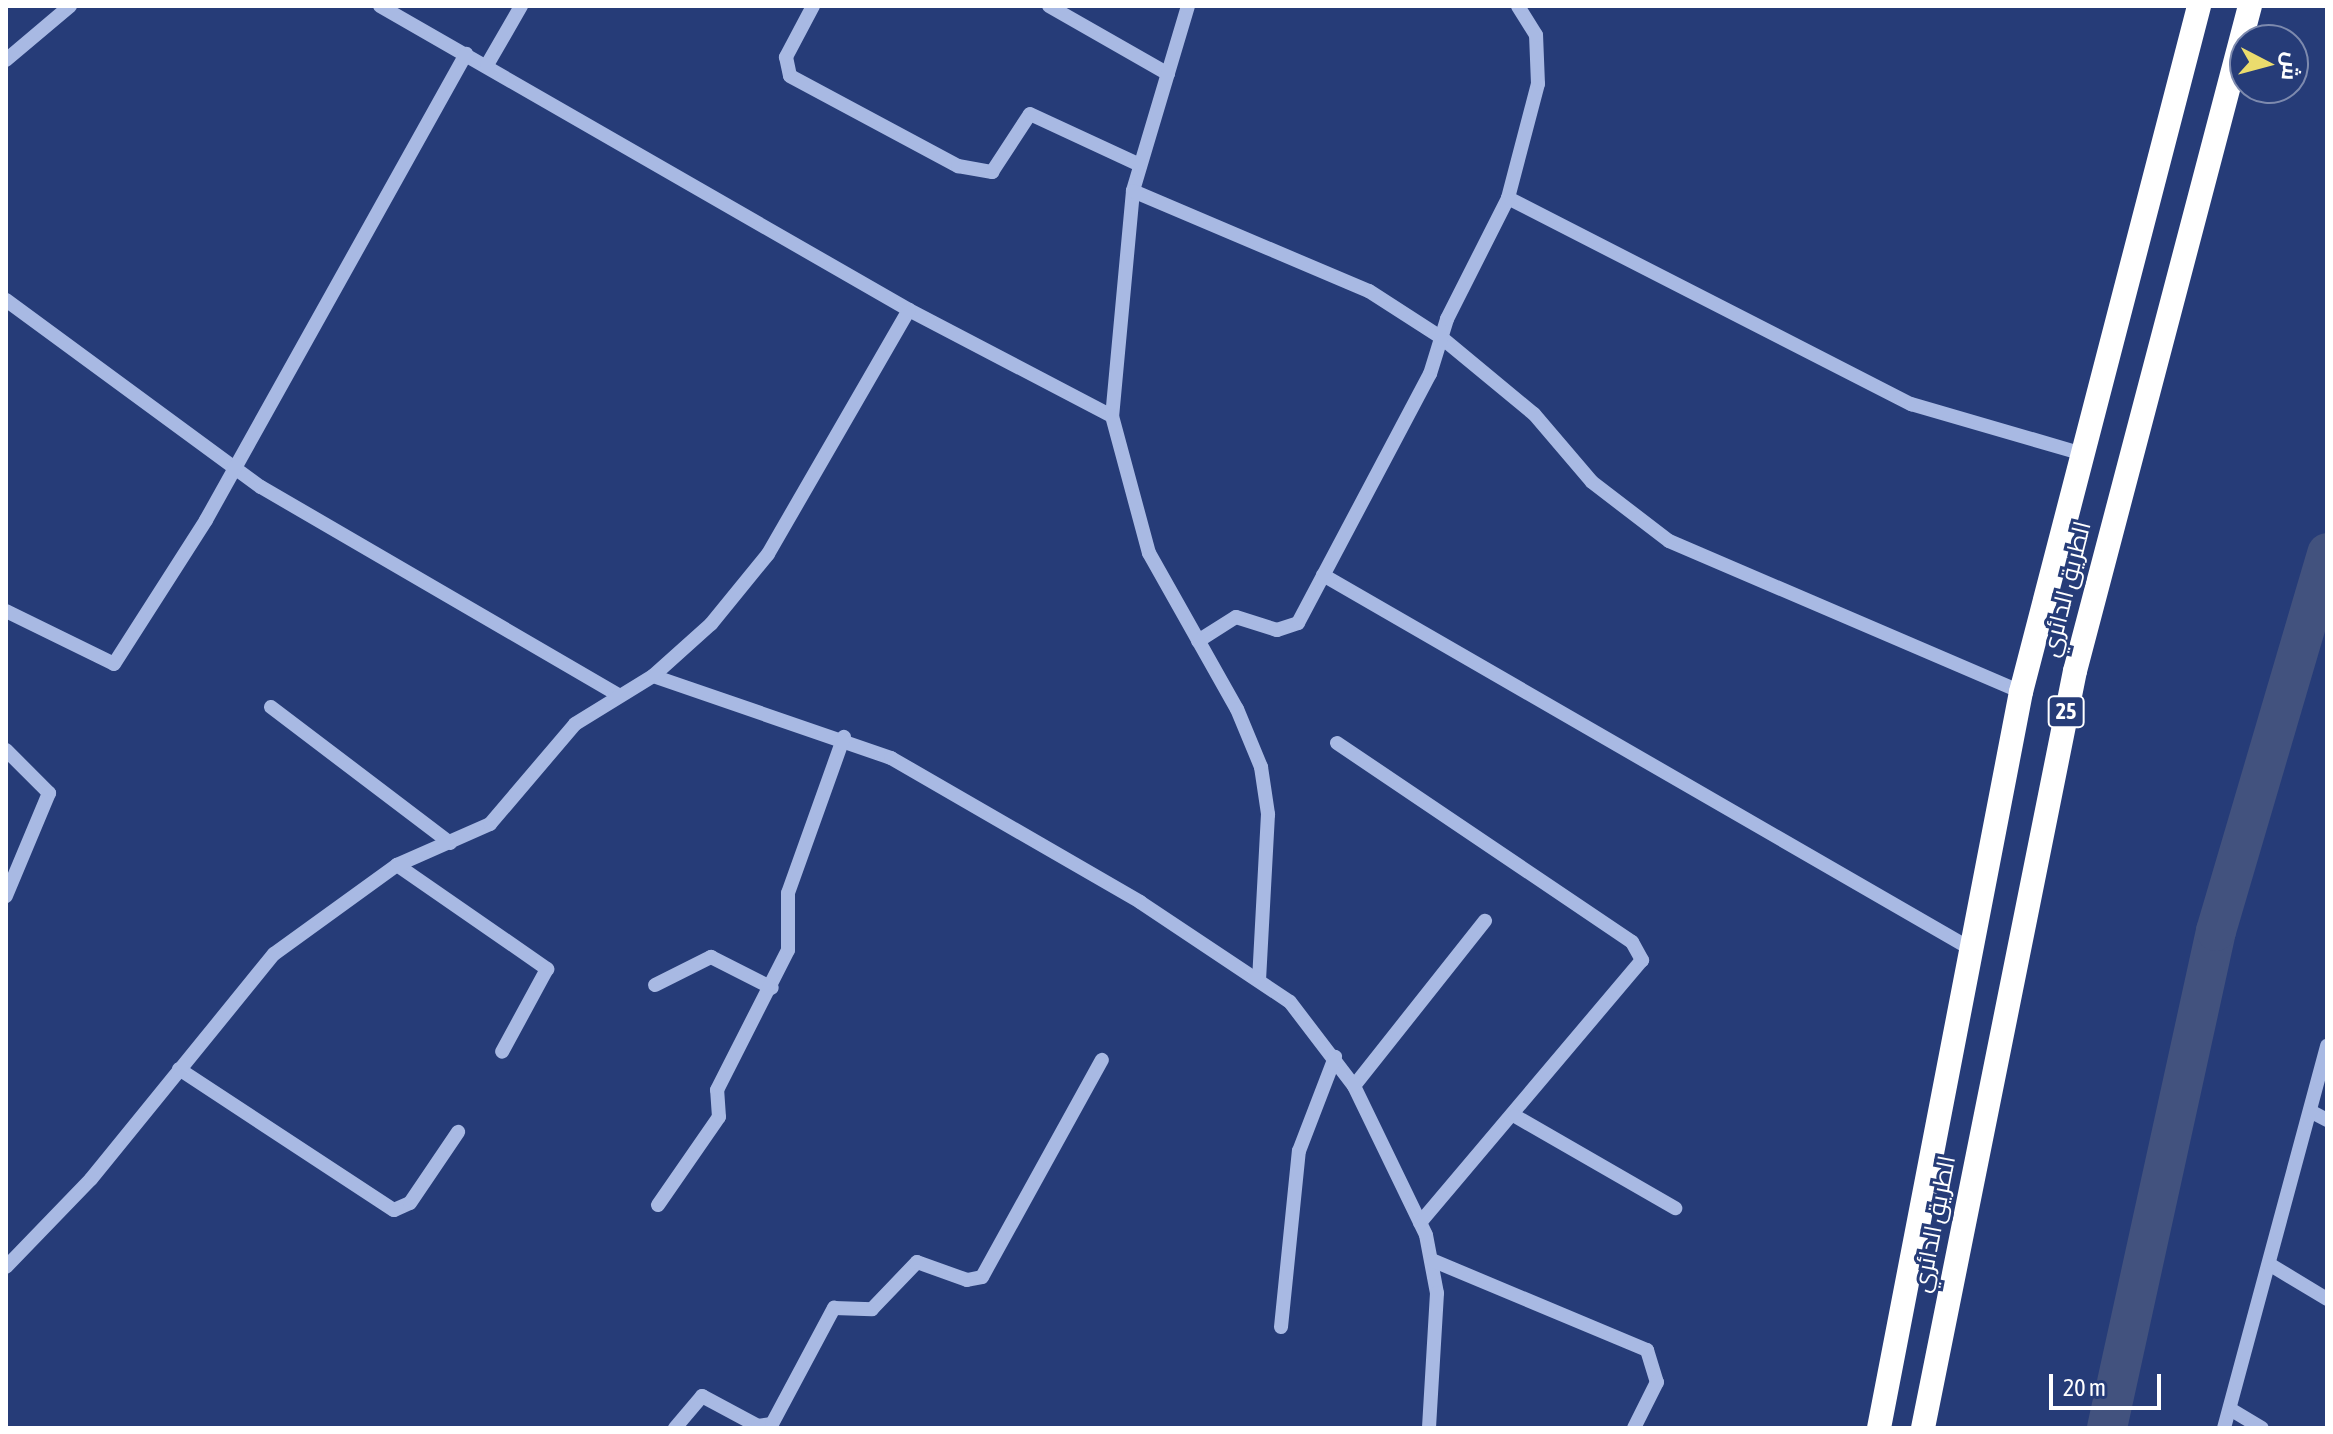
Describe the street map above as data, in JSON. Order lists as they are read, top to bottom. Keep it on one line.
{"streets":{"highway":["الطريق الدائري","25"]},"scale_bar":"20 m","north":"right"}
